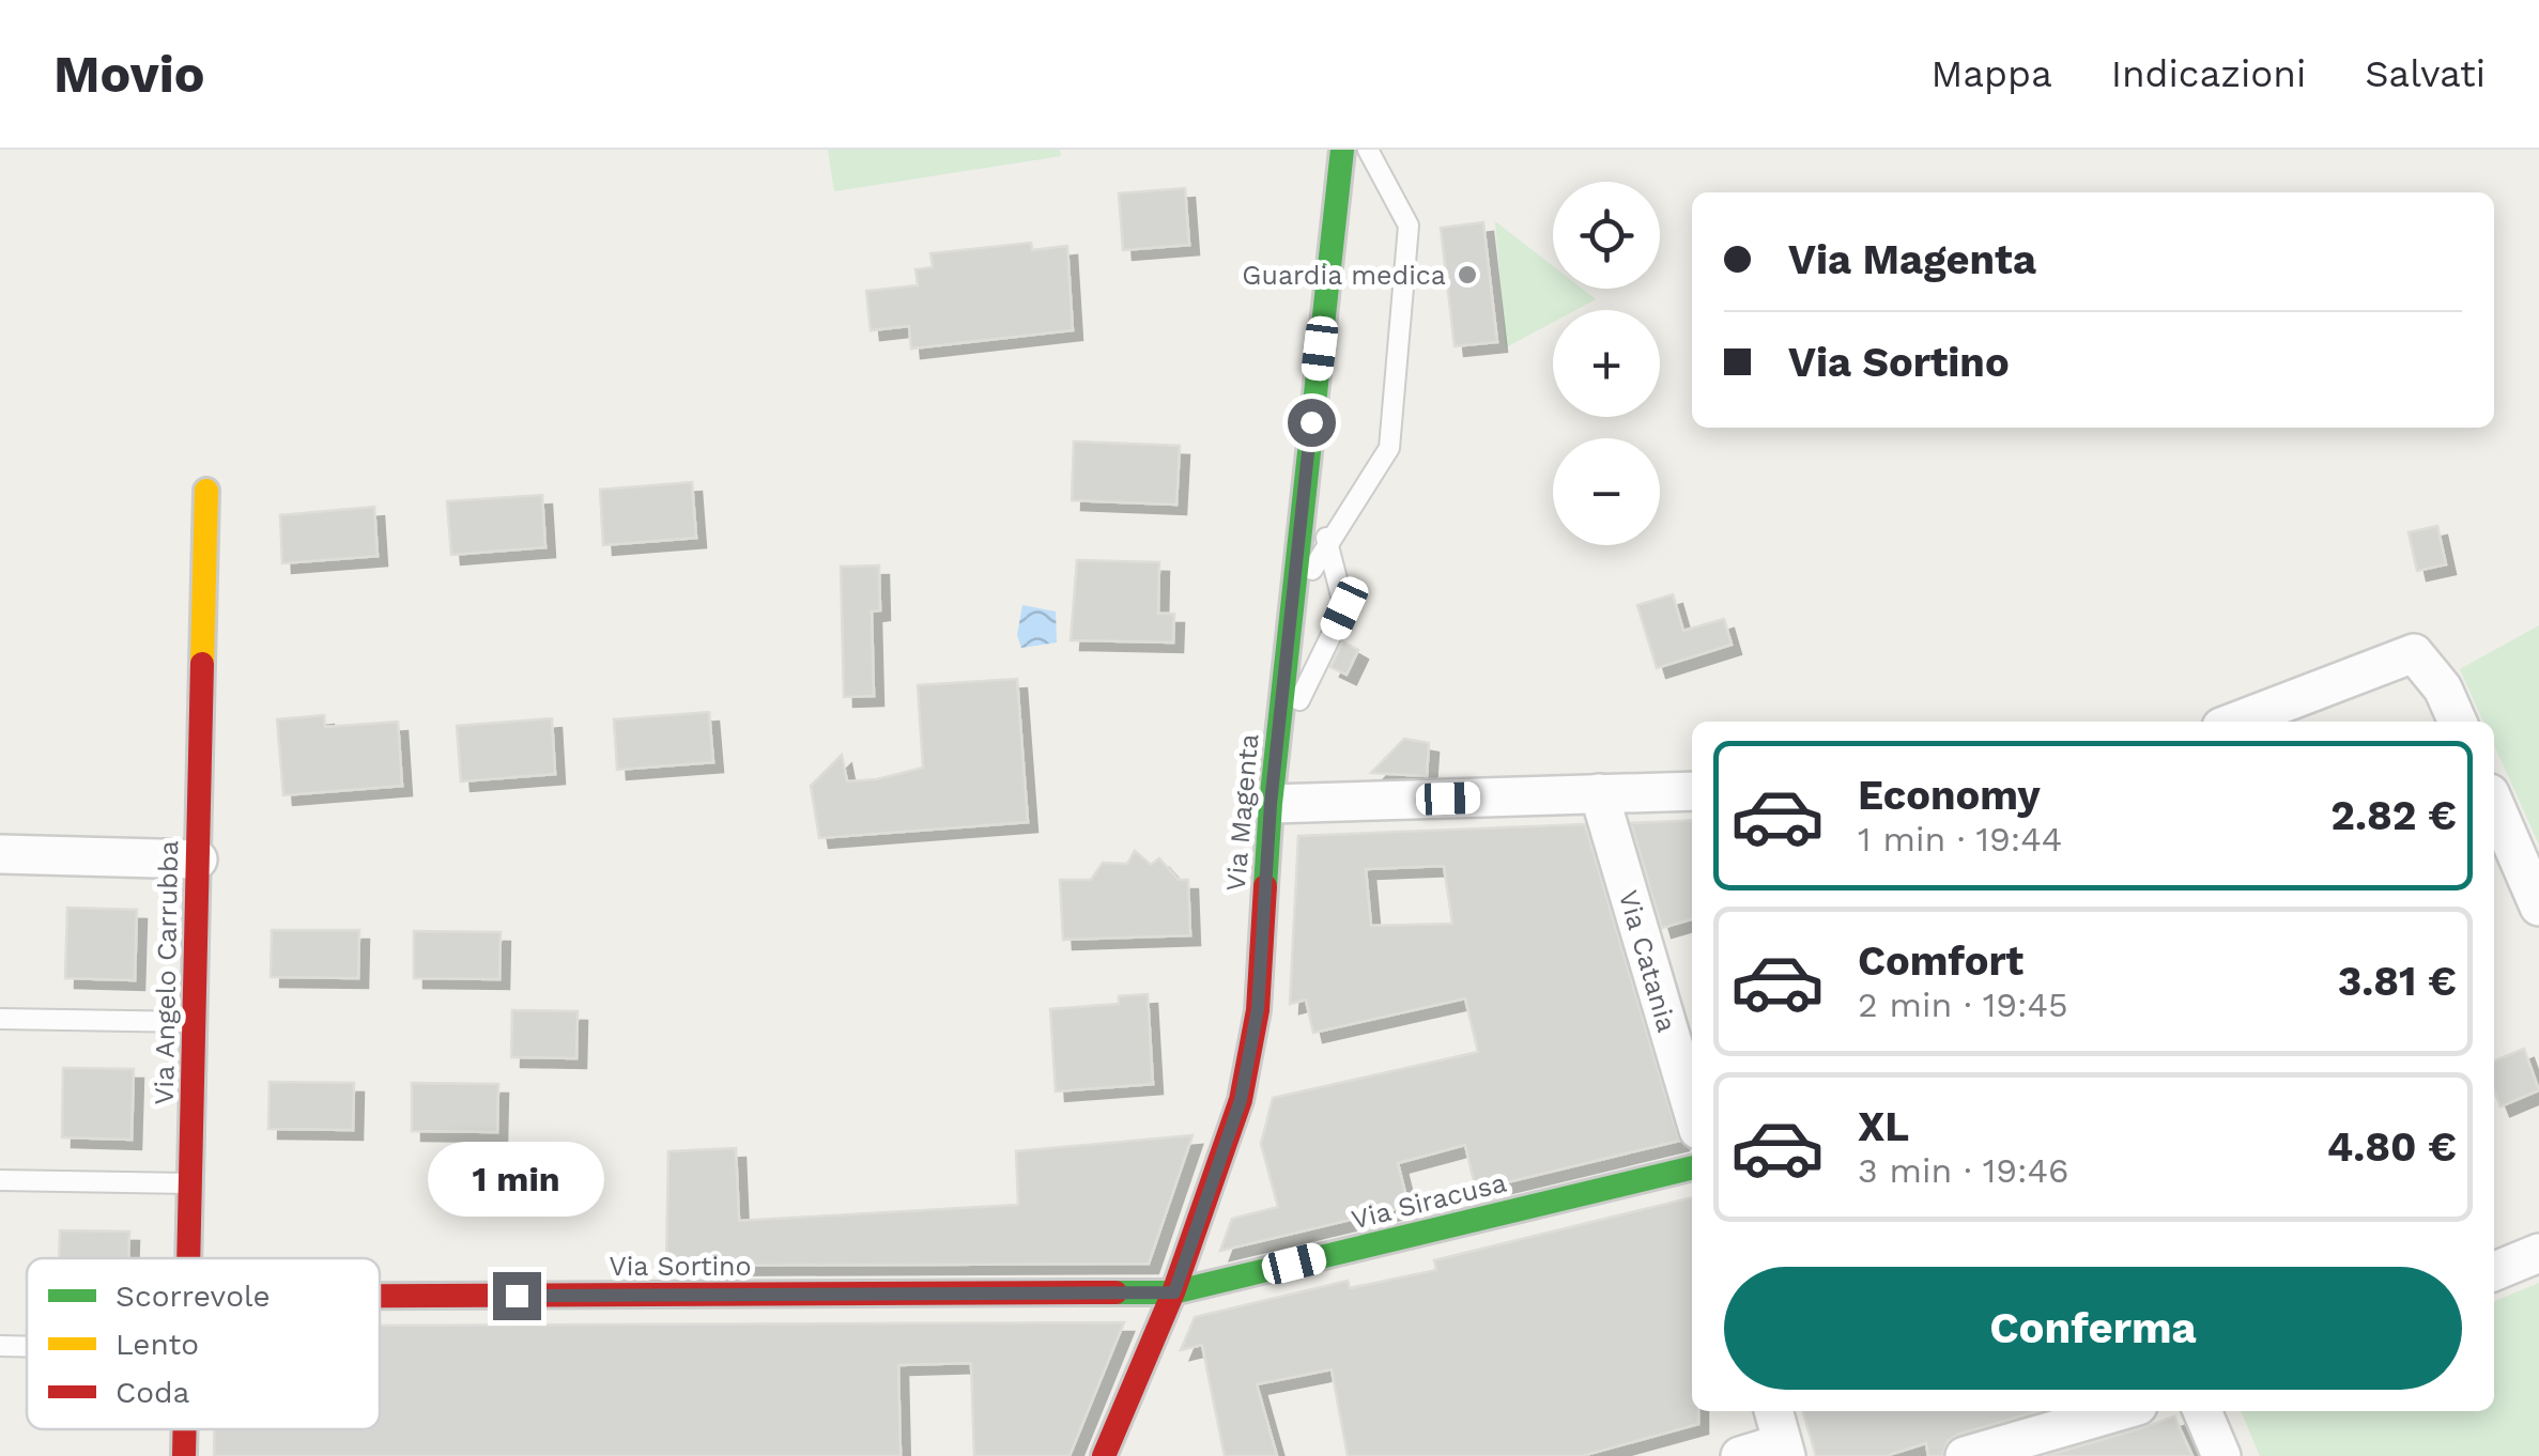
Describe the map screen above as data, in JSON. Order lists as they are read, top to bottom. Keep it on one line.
{"streets":{"street":["Via Magenta","Via Catania","Via Angelo Carrubba","Via Siracusa","Via Sortino"]},"crossings":[["Via Magenta","Via Siracusa"],["Via Magenta","Via Sortino"],["Via Siracusa","Via Sortino"]],"places":["Guardia medica"],"legend":["Scorrevole","Lento","Coda"],"page":{"header":"Movio","nav":["Mappa","Indicazioni","Salvati"],"map_buttons":["+","−"],"banner":["Via Magenta","Via Sortino"],"list":[{"name":"Economy","note":"1 min · 19:44","value":"2.82 €"},{"name":"Comfort","note":"2 min · 19:45","value":"3.81 €"},{"name":"XL","note":"3 min · 19:46","value":"4.80 €"}],"bubble":"1 min","buttons":"Conferma"}}
